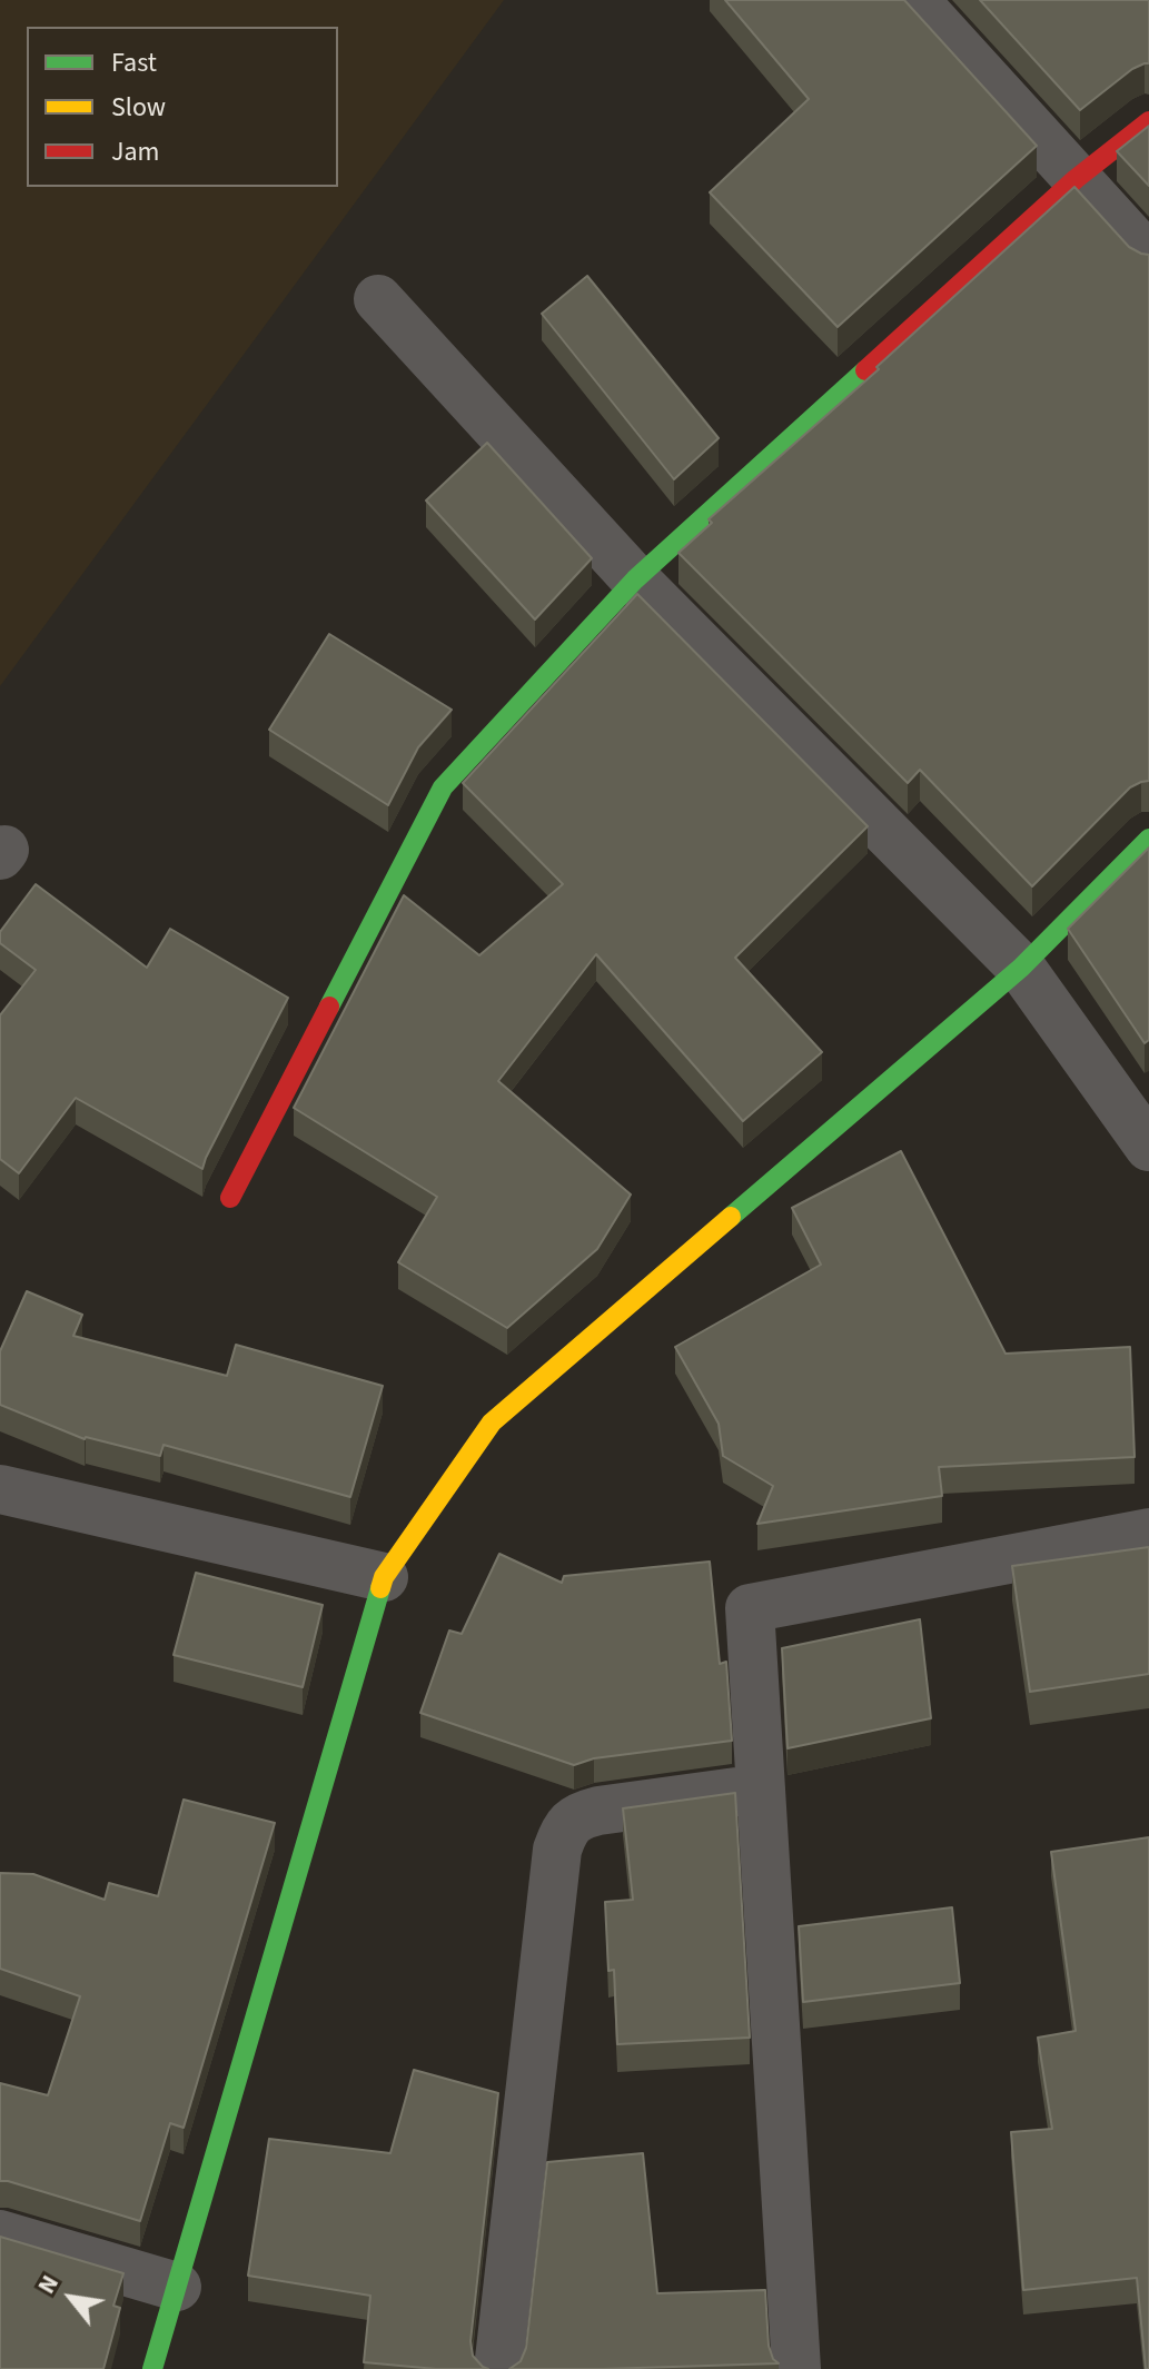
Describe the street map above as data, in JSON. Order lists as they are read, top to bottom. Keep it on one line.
{"legend":["Fast","Slow","Jam"],"north":"top left"}
